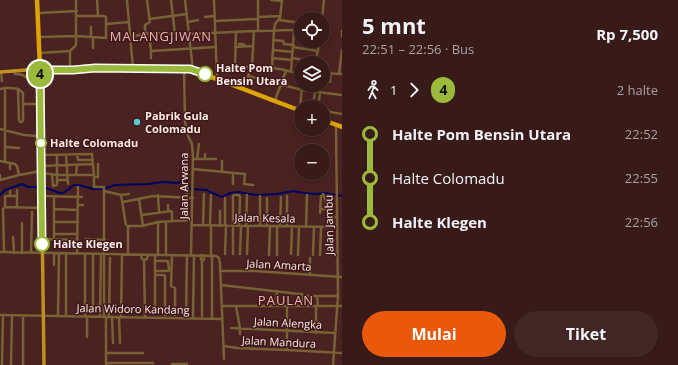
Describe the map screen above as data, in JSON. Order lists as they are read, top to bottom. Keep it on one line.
{"streets":{"street":["Jalan Arwana","Jalan Kesala","Jalan Jambu","Jalan Amarta","Jalan Widoro Kandang","Jalan Alengka","Jalan Mandura"]},"crossings":[["Jalan Arwana","Jalan Kesala"],["Jalan Kesala","Jalan Jambu"],["Jalan Jambu","Jalan Amarta"],["Jalan Jambu","Jalan Alengka"],["Jalan Jambu","Jalan Mandura"]],"districts":["MALANGJIWAN","PAULAN"],"places":["Halte Pom Bensin Utara","Pabrik Gula Colomadu","Halte Colomadu","Halte Klegen"],"lines":["bus line 4"],"page":{"on_map":"4","heading":["5 mnt","22:51 – 22:56 · Bus","Rp 7,500"],"map_buttons":["+","−"],"legs":["1","4","2 halte"],"list":[{"name":"Halte Pom Bensin Utara","value":"22:52"},{"name":"Halte Colomadu","value":"22:55"},{"name":"Halte Klegen","value":"22:56"}],"buttons":["Mulai","Tiket"]}}
